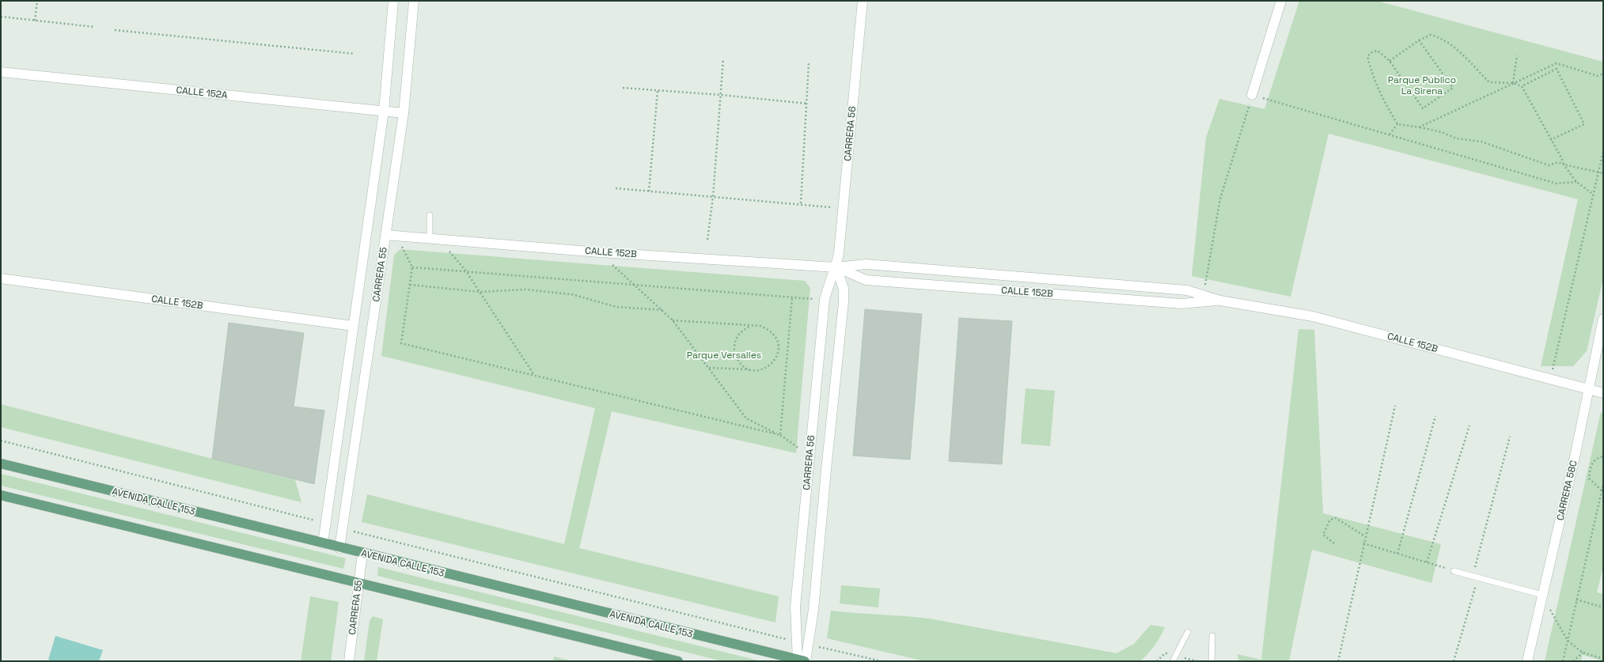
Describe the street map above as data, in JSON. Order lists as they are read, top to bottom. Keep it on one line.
{"streets":{"main road":["AVENIDA CALLE 153"],"street":["CALLE 152A","CARRERA 56","CALLE 152B","CARRERA 55","CARRERA 58C"]},"crossings":[["CALLE 152A","CARRERA 55"],["CARRERA 56","CALLE 152B"],["CARRERA 56","AVENIDA CALLE 153"],["CALLE 152B","CARRERA 55"],["CALLE 152B","CARRERA 58C"],["CARRERA 55","AVENIDA CALLE 153"]],"parks":["Parque Público La Sirena","Parque Versalles"]}
